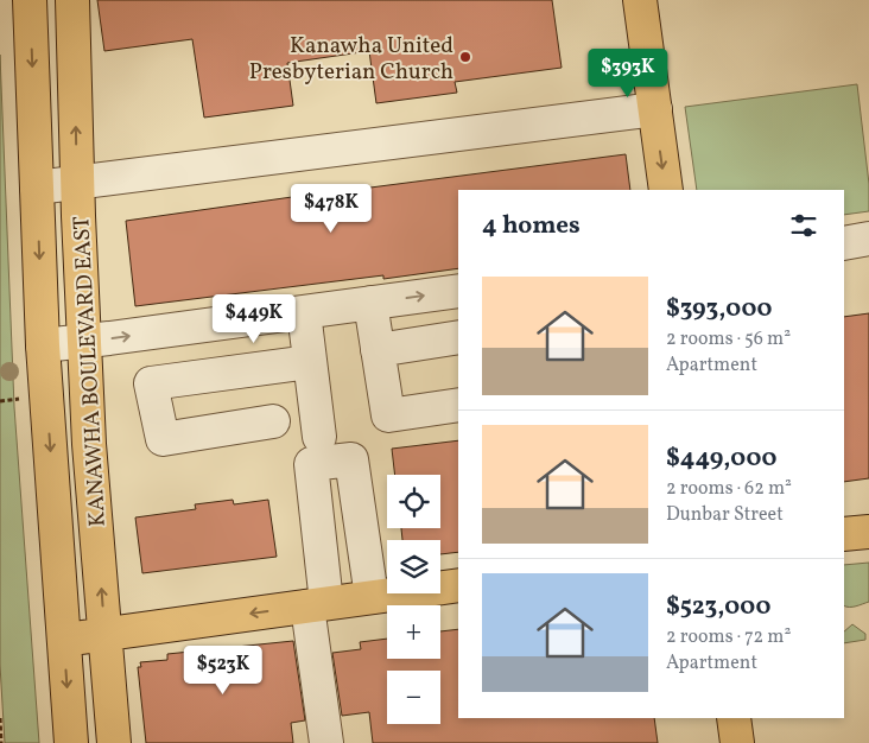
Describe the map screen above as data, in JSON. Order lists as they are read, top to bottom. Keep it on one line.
{"streets":{"main road":["KANAWHA BOULEVARD EAST"]},"places":["Kanawha United Presbyterian Church"],"page":{"price":["$393K","$478K","$449K","$523K"],"heading":"4 homes","list":[{"name":"$393,000","note":"2 rooms · 56 m² · Apartment"},{"name":"$449,000","note":"2 rooms · 62 m² · Dunbar Street"},{"name":"$523,000","note":"2 rooms · 72 m² · Apartment"}],"map_buttons":["+","−"]}}
